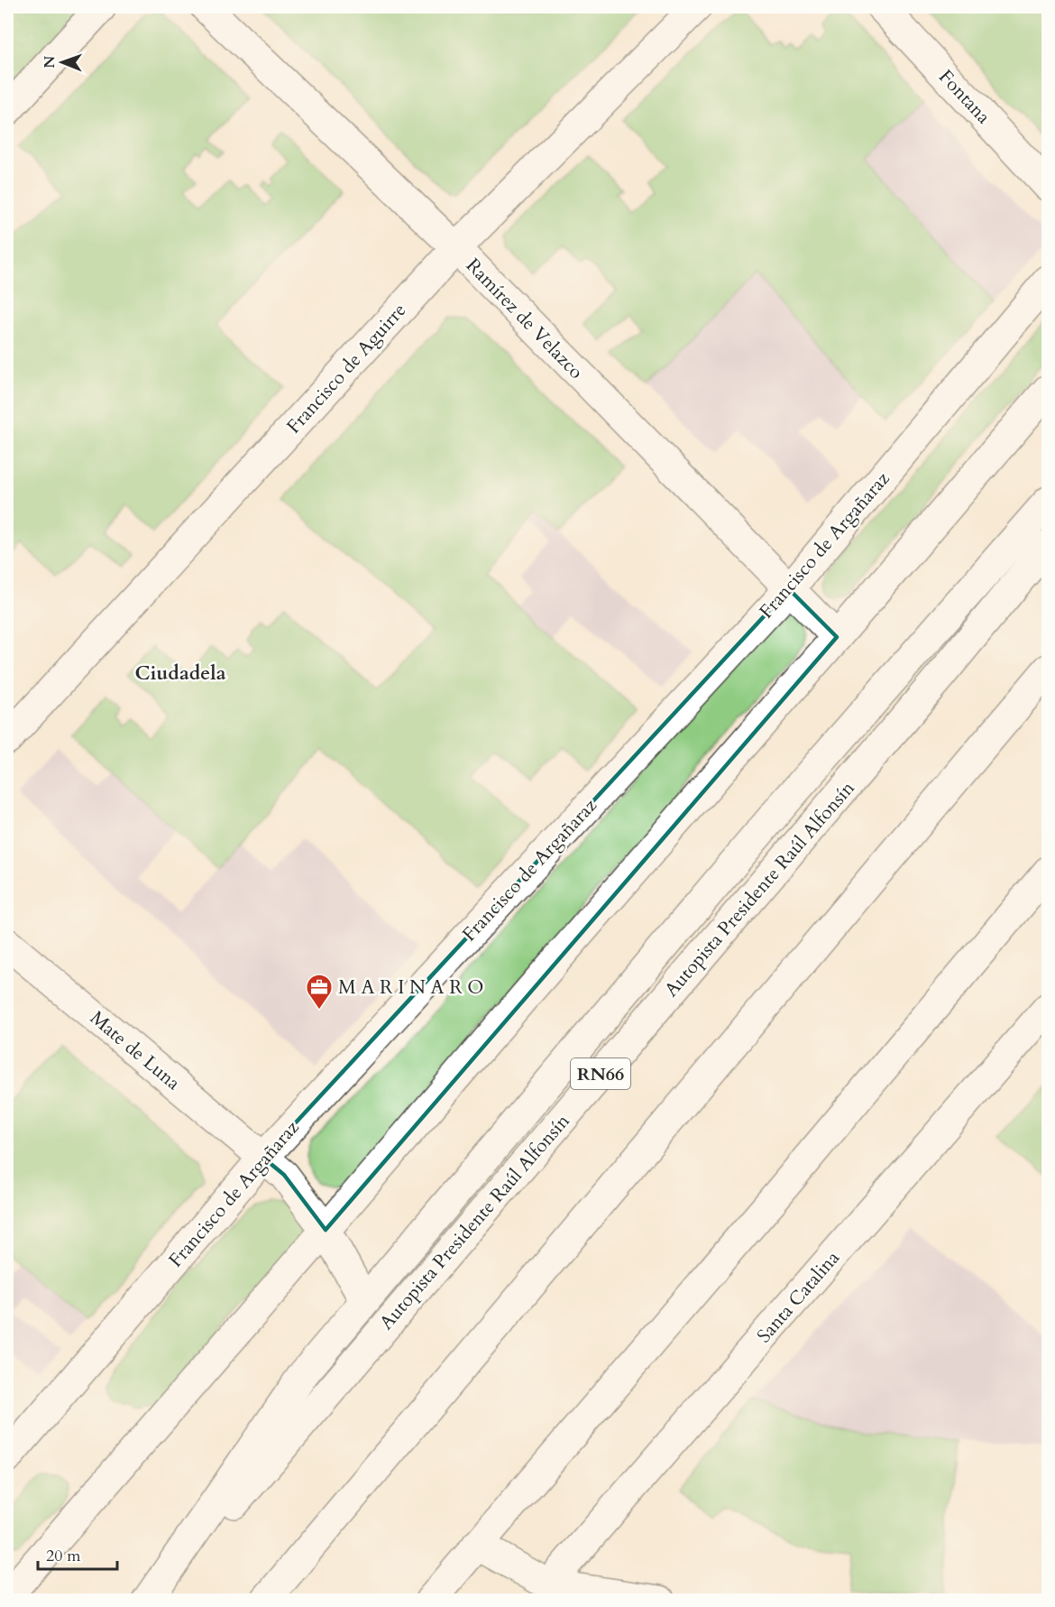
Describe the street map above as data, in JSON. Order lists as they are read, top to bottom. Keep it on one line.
{"streets":{"main road":["Fontana","Ramírez de Velazco","Francisco de Aguirre","Francisco de Argañaraz","Autopista Presidente Raúl Alfonsín","Mate de Luna","RN66","Santa Catalina"]},"crossings":[["Ramírez de Velazco","Francisco de Aguirre"],["Ramírez de Velazco","Francisco de Argañaraz"],["Francisco de Argañaraz","Mate de Luna"]],"districts":["Ciudadela"],"places":{"office":["M A R I N A R O"]},"scale_bar":"20 m","north":"left"}
